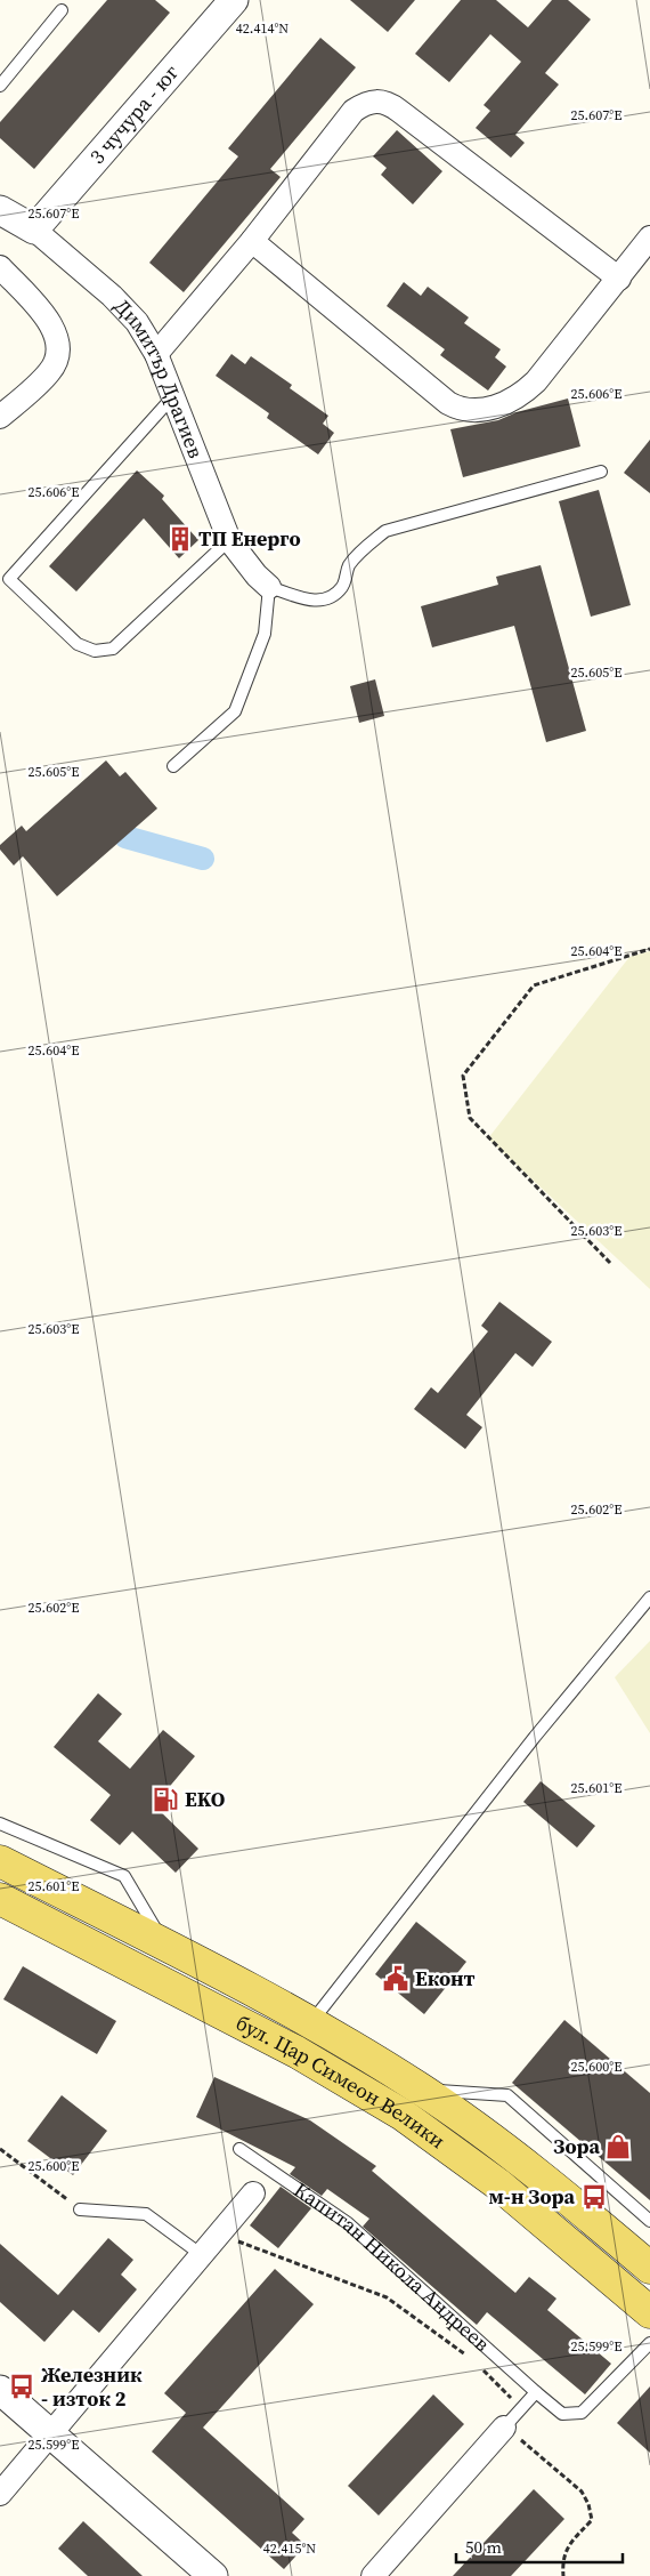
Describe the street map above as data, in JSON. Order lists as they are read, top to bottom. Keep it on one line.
{"streets":{"main road":["бул. Цар Симеон Велики"],"street":["3 чучура - юг","Димитър Драгиев"],"lane":["Капитан Никола Андреев"]},"crossings":[["3 чучура - юг","Димитър Драгиев"]],"places":{"building":["ТП Енерго"],"fuel station":["EKO"],"public building":["Еконт"],"shop":["Зора"],"bus stop":["м-н Зора","Железник - изток 2"]},"scale_bar":"50 m","coordinates":["42.414°N","25.607°E","25.606°E","25.605°E","25.604°E","25.603°E","25.602°E","25.601°E","25.600°E","25.599°E","42.415°N"]}
